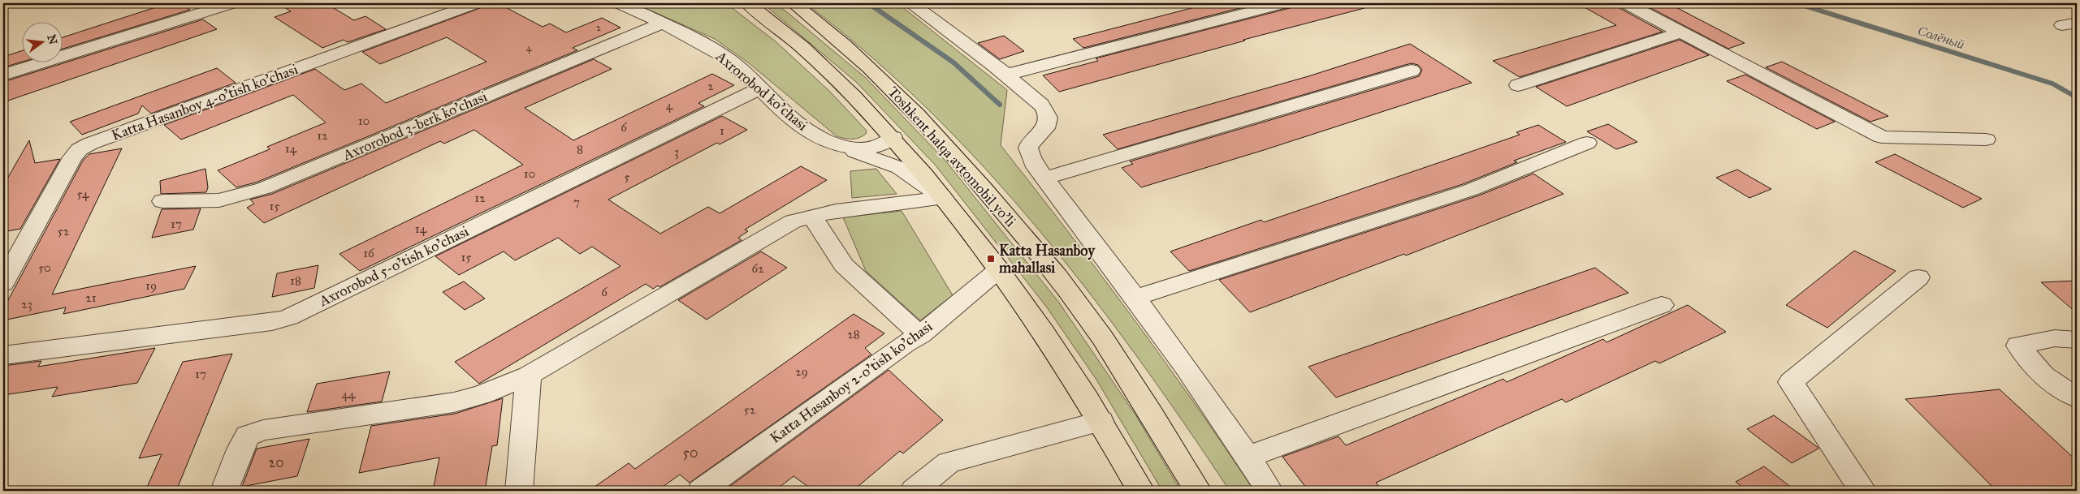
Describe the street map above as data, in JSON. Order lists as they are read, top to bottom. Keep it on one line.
{"streets":{"highway":["Toshkent halqa avtomobil yo'li"],"street":["Axrorobod ko'chasi","Katta Hasanboy 4-o'tish ko'chasi","Axrorobod 3-berk ko'chasi","Axrorobod 5-o'tish ko'chasi","Katta Hasanboy 2-o'tish ko'chasi"]},"crossings":[["Axrorobod ko'chasi","Axrorobod 3-berk ko'chasi"],["Axrorobod ko'chasi","Axrorobod 5-o'tish ko'chasi"]],"water":["Солёный"],"places":{"transit":["Katta Hasanboy mahallasi"]},"house_numbers":["2","4","2","4","10","6","1","12","14","8","3","10","5","54","12","7","15","17","14","52","16","15","50","62","18","19","6","21","23","28","29","17","44","52","50","20"],"north":"right"}
